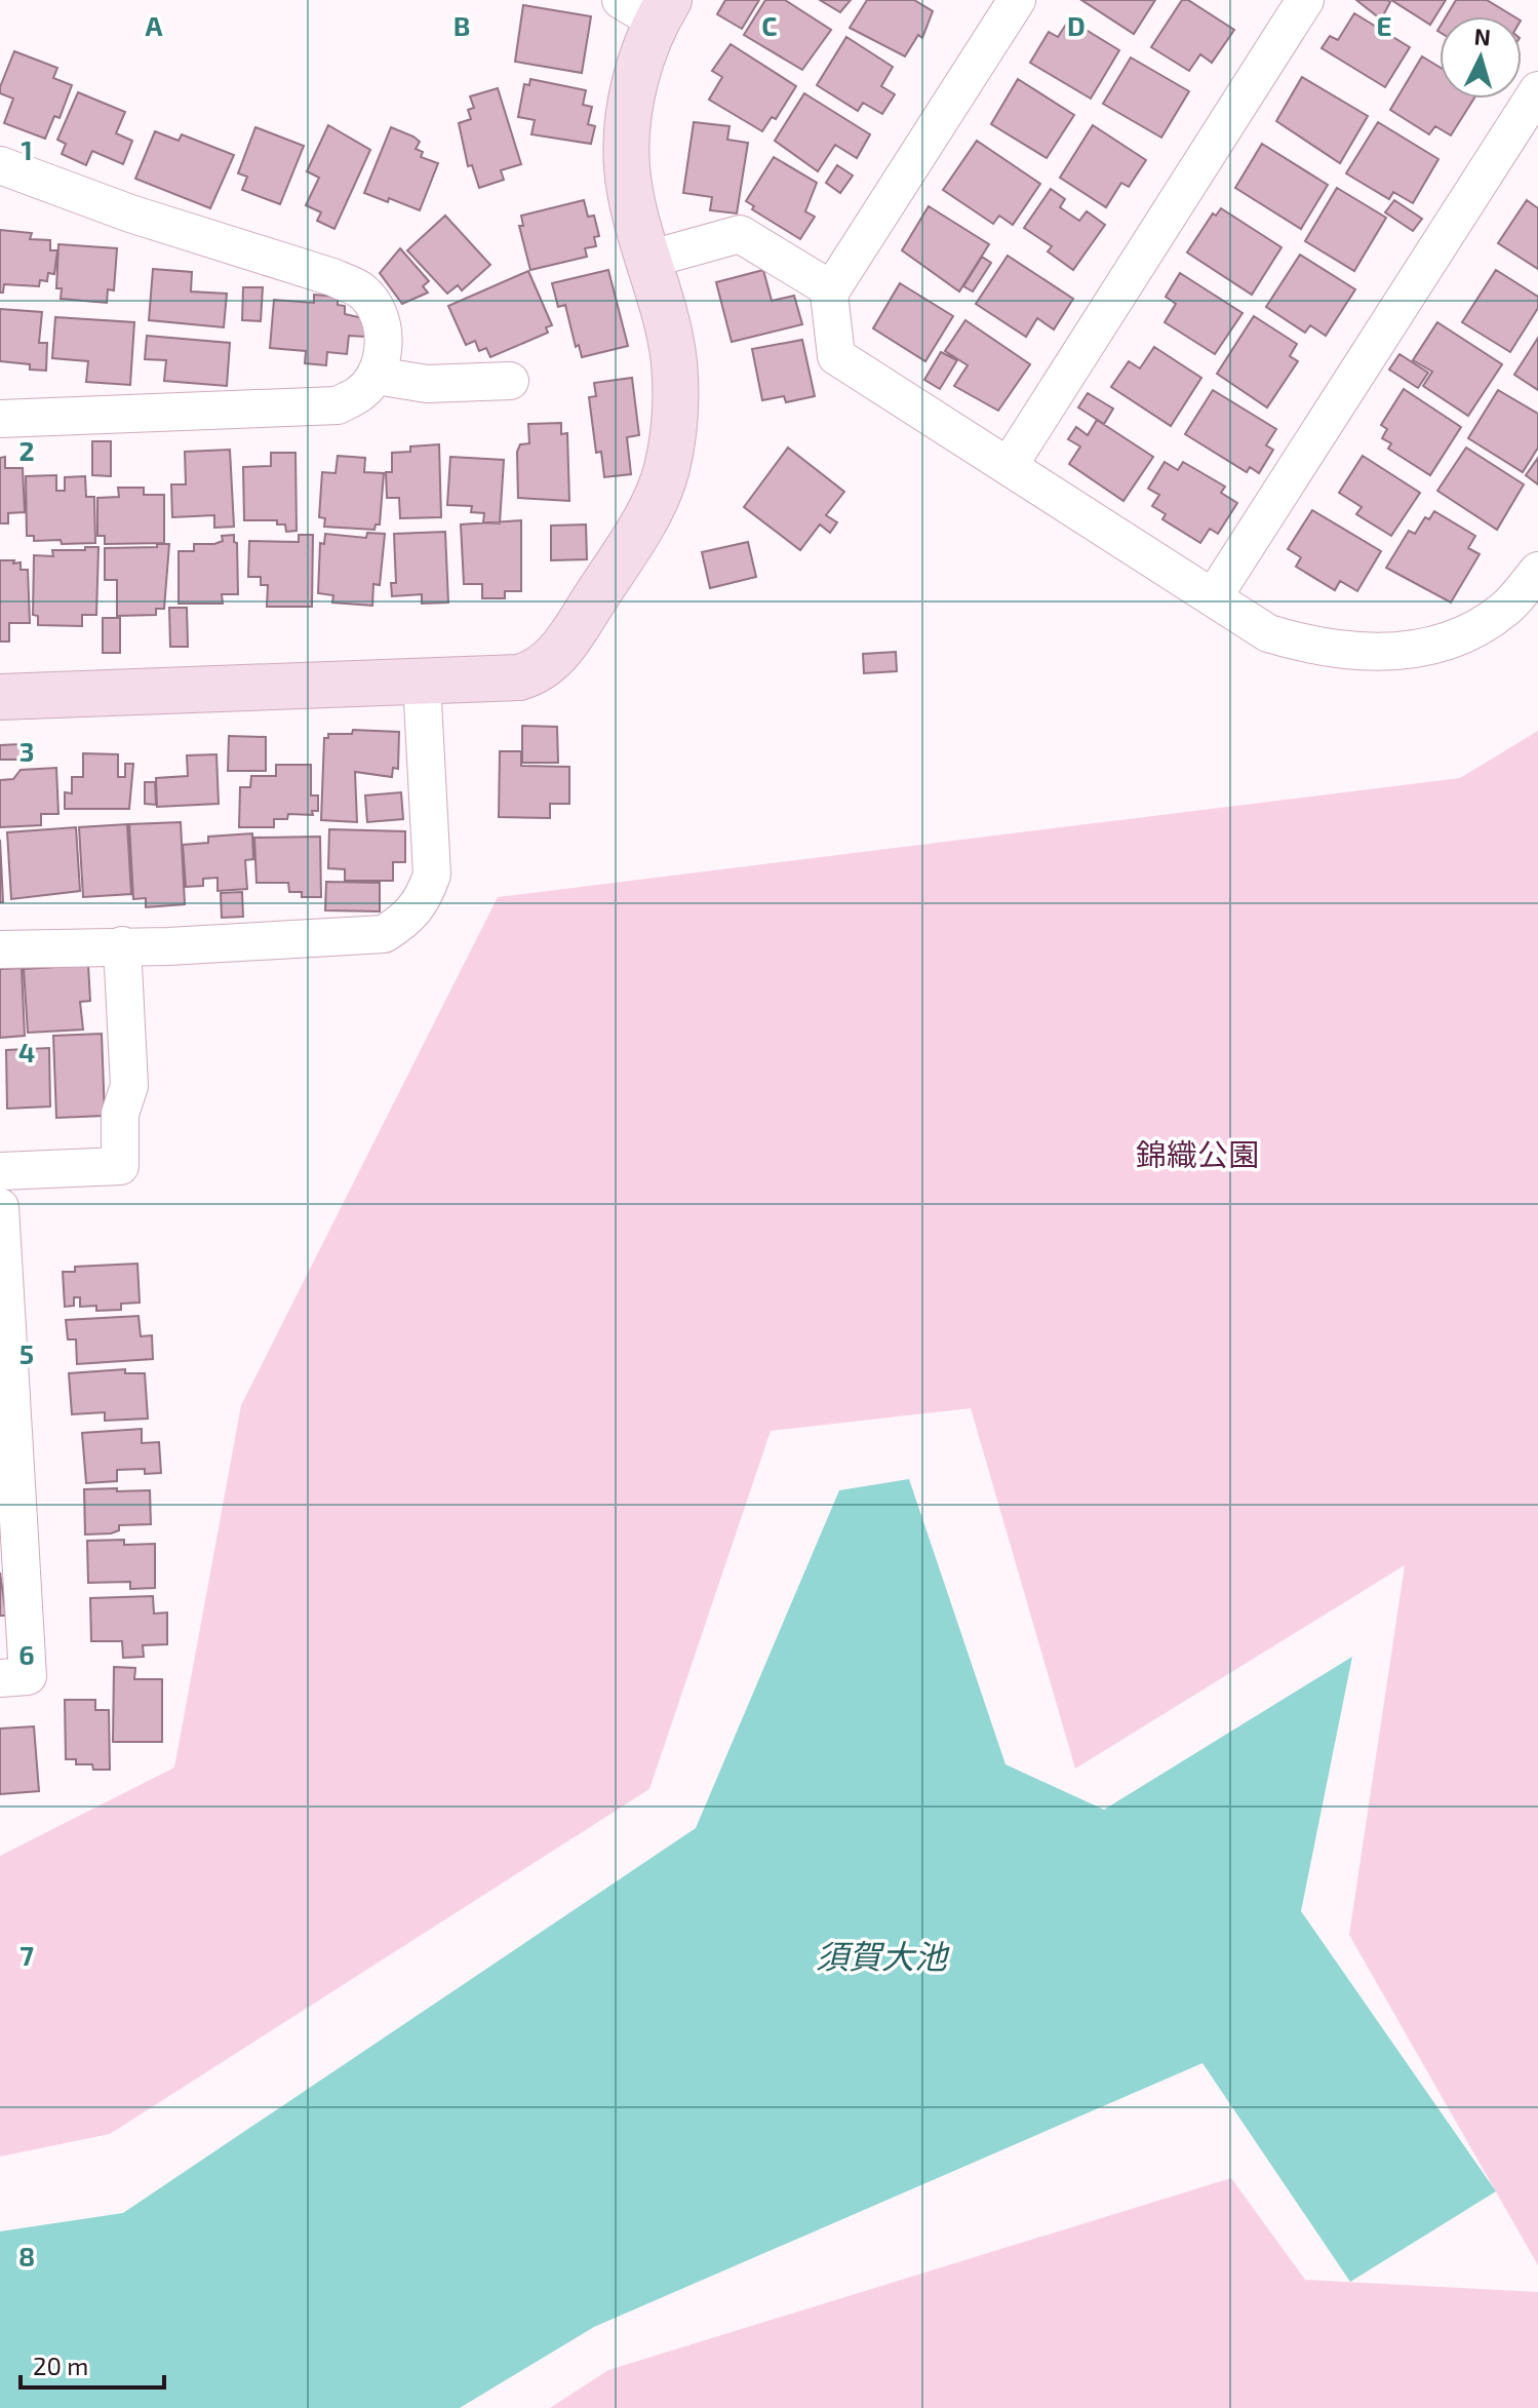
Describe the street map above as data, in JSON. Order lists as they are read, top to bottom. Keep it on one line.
{"water":["須賀大池"],"parks":["錦織公園"],"scale_bar":"20 m","north":"top","grid":{"columns":["A","B","C","D","E"],"rows":["1","2","3","4","5","6","7","8"]}}
